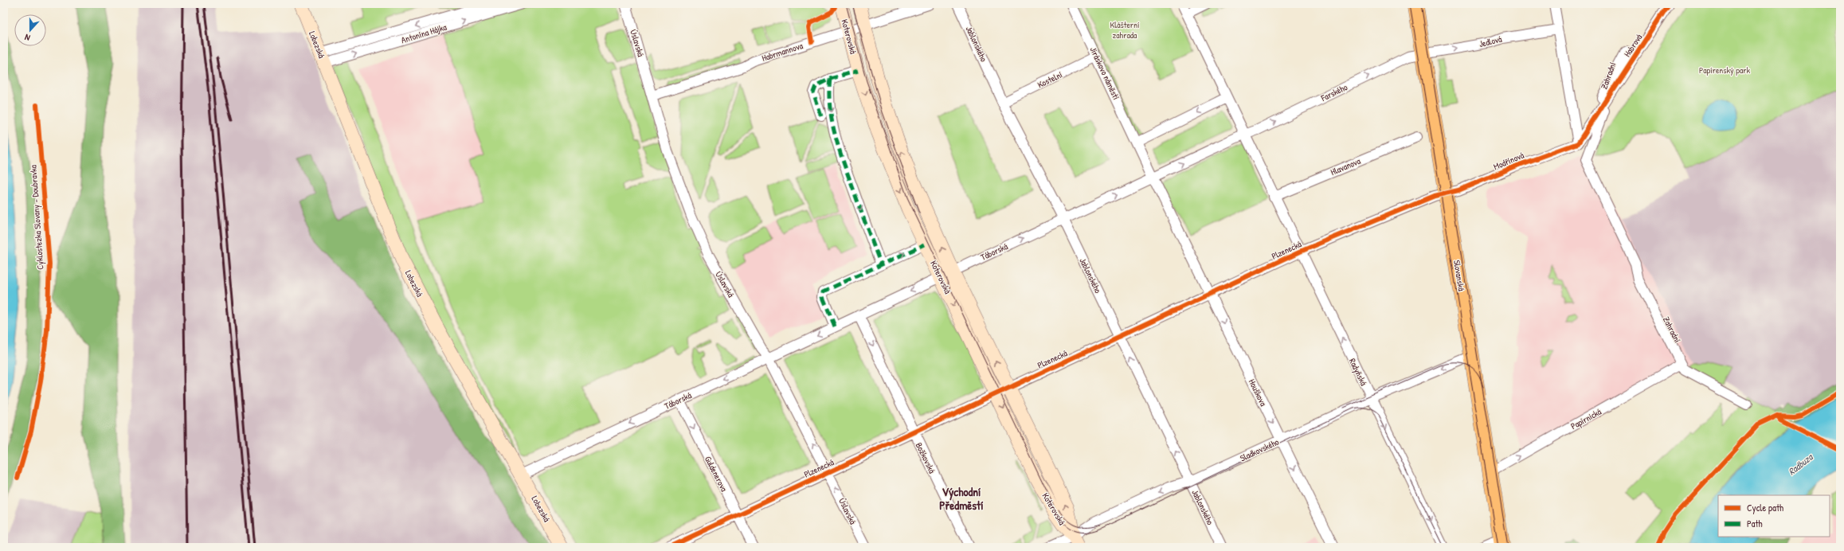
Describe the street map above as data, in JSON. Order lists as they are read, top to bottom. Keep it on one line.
{"streets":{"main road":["Slovanská"],"street":["Antonína Hájka","Koterovská","Jedlová","Úslavská","Jablonského","Lobezská","Habrová","Habrmannova","Jiráskovo náměstí","Zahradní","Kostelní","Farského","Modřínová","Hlavanova","Plzenecká","Táborská","Radyňská","Houškova","Papírnická","Sladkovského","Božkovská","Guldenerova"],"cycle path":["Cyklostezka Slovany - Doubravka"]},"crossings":[["Antonína Hájka","Lobezská"],["Koterovská","Habrmannova"],["Koterovská","Plzenecká"],["Koterovská","Táborská"],["Koterovská","Sladkovského"],["Jedlová","Farského"],["Jedlová","Slovanská"],["Úslavská","Habrmannova"],["Úslavská","Plzenecká"],["Úslavská","Táborská"],["Jablonského","Kostelní"],["Jablonského","Plzenecká"],["Jablonského","Táborská"],["Jablonského","Sladkovského"],["Lobezská","Táborská"],["Habrová","Zahradní"],["Habrová","Modřínová"],["Jiráskovo náměstí","Kostelní"],["Jiráskovo náměstí","Táborská"],["Jiráskovo náměstí","Houškova"],["Zahradní","Modřínová"],["Zahradní","Papírnická"],["Farského","Slovanská"],["Modřínová","Plzenecká"],["Modřínová","Slovanská"],["Hlavanova","Radyňská"],["Plzenecká","Slovanská"],["Plzenecká","Radyňská"],["Plzenecká","Houškova"],["Plzenecká","Božkovská"],["Plzenecká","Guldenerova"],["Táborská","Božkovská"],["Táborská","Guldenerova"],["Slovanská","Papírnická"],["Slovanská","Sladkovského"],["Radyňská","Sladkovského"],["Houškova","Sladkovského"]],"one_way":["Jedlová","Úslavská","Farského","Houškova","Papírnická","Sladkovského","Božkovská","Guldenerova"],"districts":["Východní Předměstí"],"water":["Radbuza"],"parks":["Klášterní zahrada","Papírenský park"],"legend":["Cycle path","Path"],"north":"bottom"}
